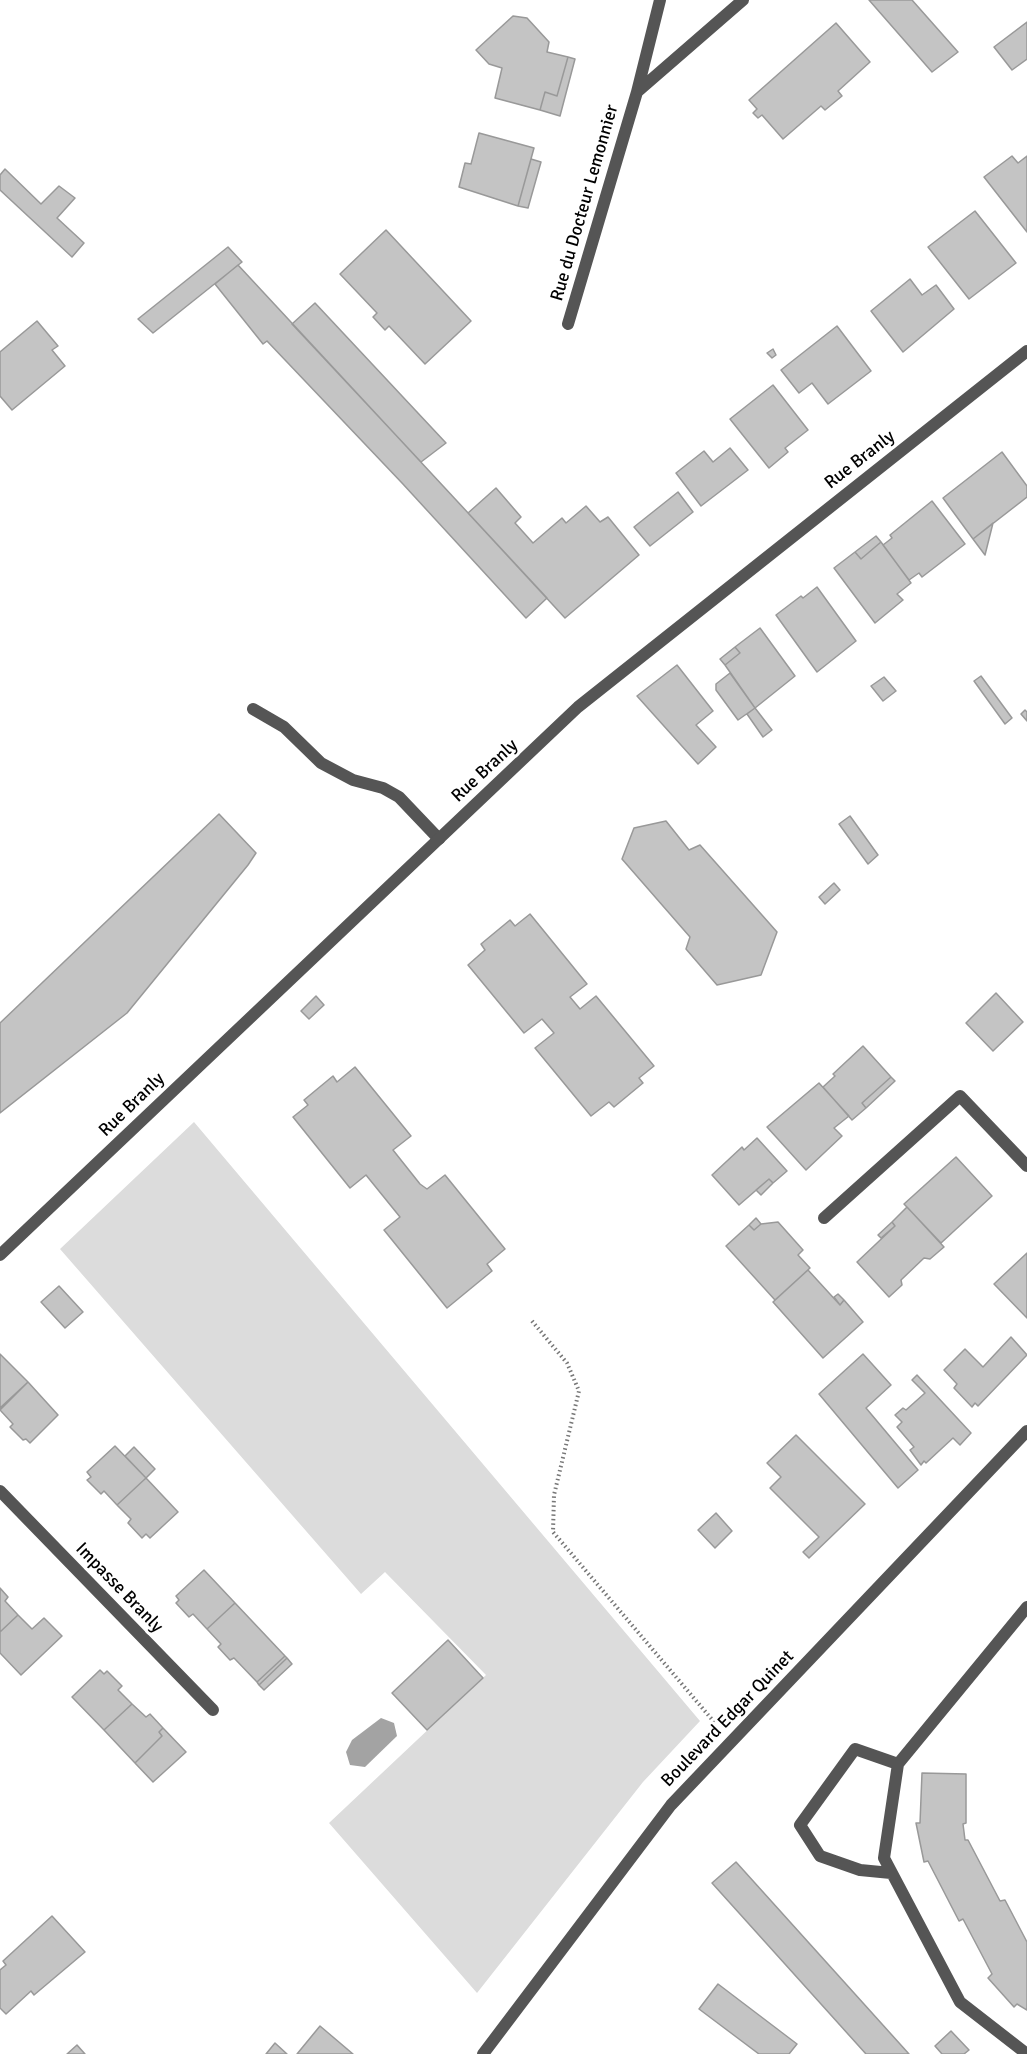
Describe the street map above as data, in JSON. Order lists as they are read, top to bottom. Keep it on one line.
{"streets":{"street":["Rue du Docteur Lemonnier","Rue Branly","Impasse Branly","Boulevard Edgar Quinet"]}}
